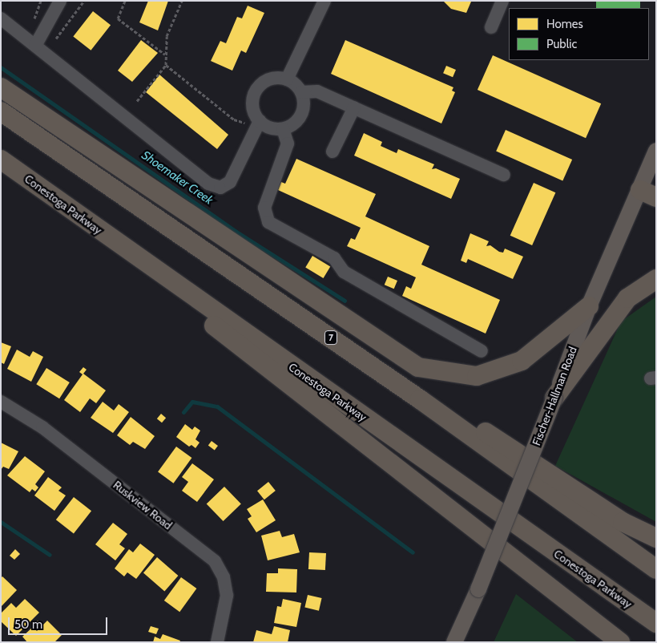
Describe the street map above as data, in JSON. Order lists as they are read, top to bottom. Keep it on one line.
{"streets":{"highway":["Conestoga Parkway","7"],"main road":["Fischer-Hallman Road"],"street":["Ruskview Road"]},"water":["Shoemaker Creek"],"legend":["Homes","Public"],"scale_bar":"50 m"}
